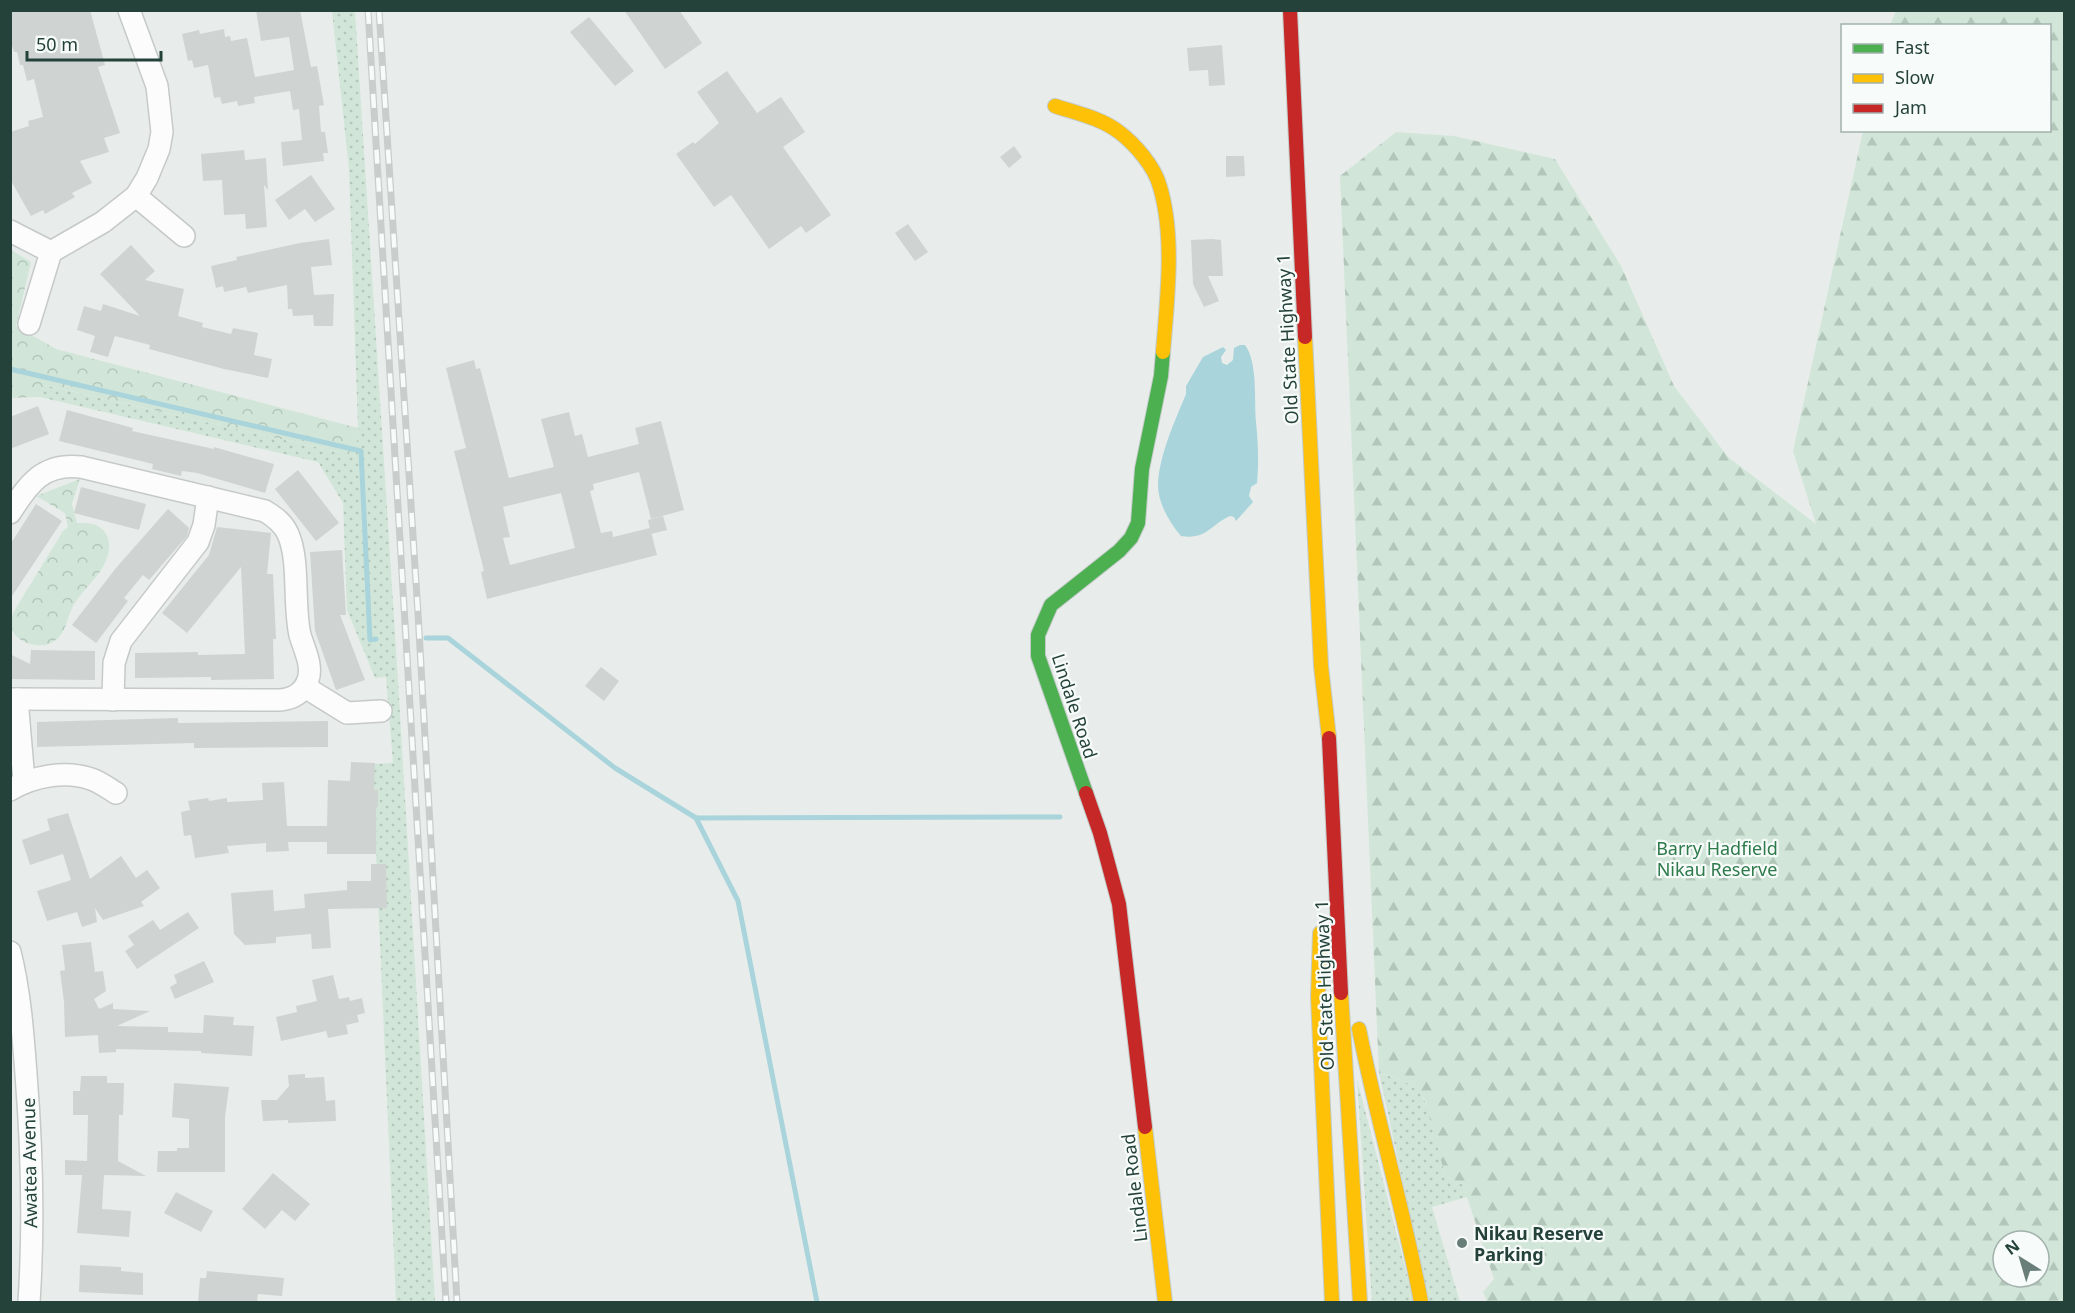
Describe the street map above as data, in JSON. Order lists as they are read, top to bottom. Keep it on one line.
{"streets":{"main road":["Old State Highway 1","Lindale Road"],"street":["Awatea Avenue"]},"parks":["Barry Hadfield Nikau Reserve"],"places":["Nikau Reserve Parking"],"legend":["Fast","Slow","Jam"],"scale_bar":"50 m","north":"top left"}
